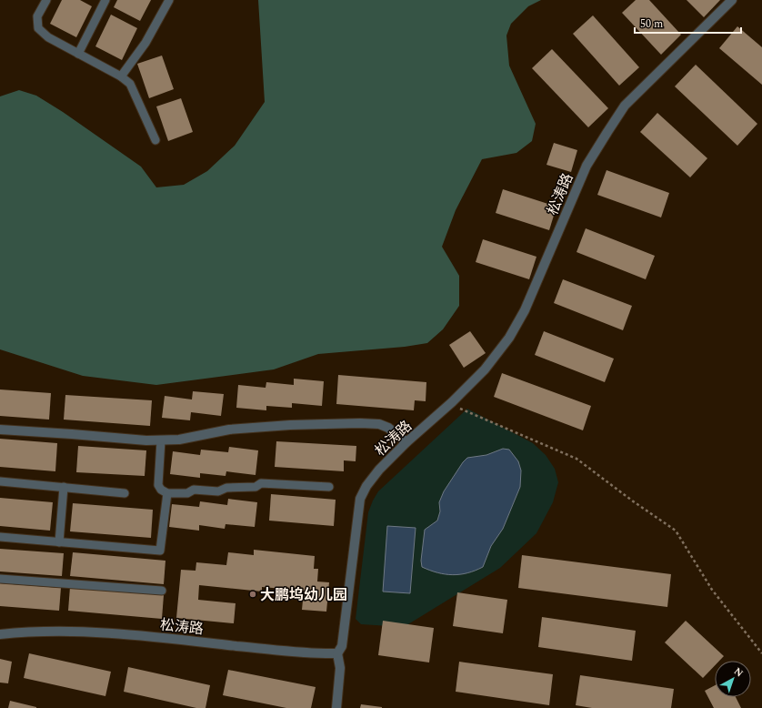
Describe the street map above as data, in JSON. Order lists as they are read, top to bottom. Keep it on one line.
{"streets":{"street":["松涛路"]},"places":["大鹏坞幼儿园"],"scale_bar":"50 m","north":"top right"}
